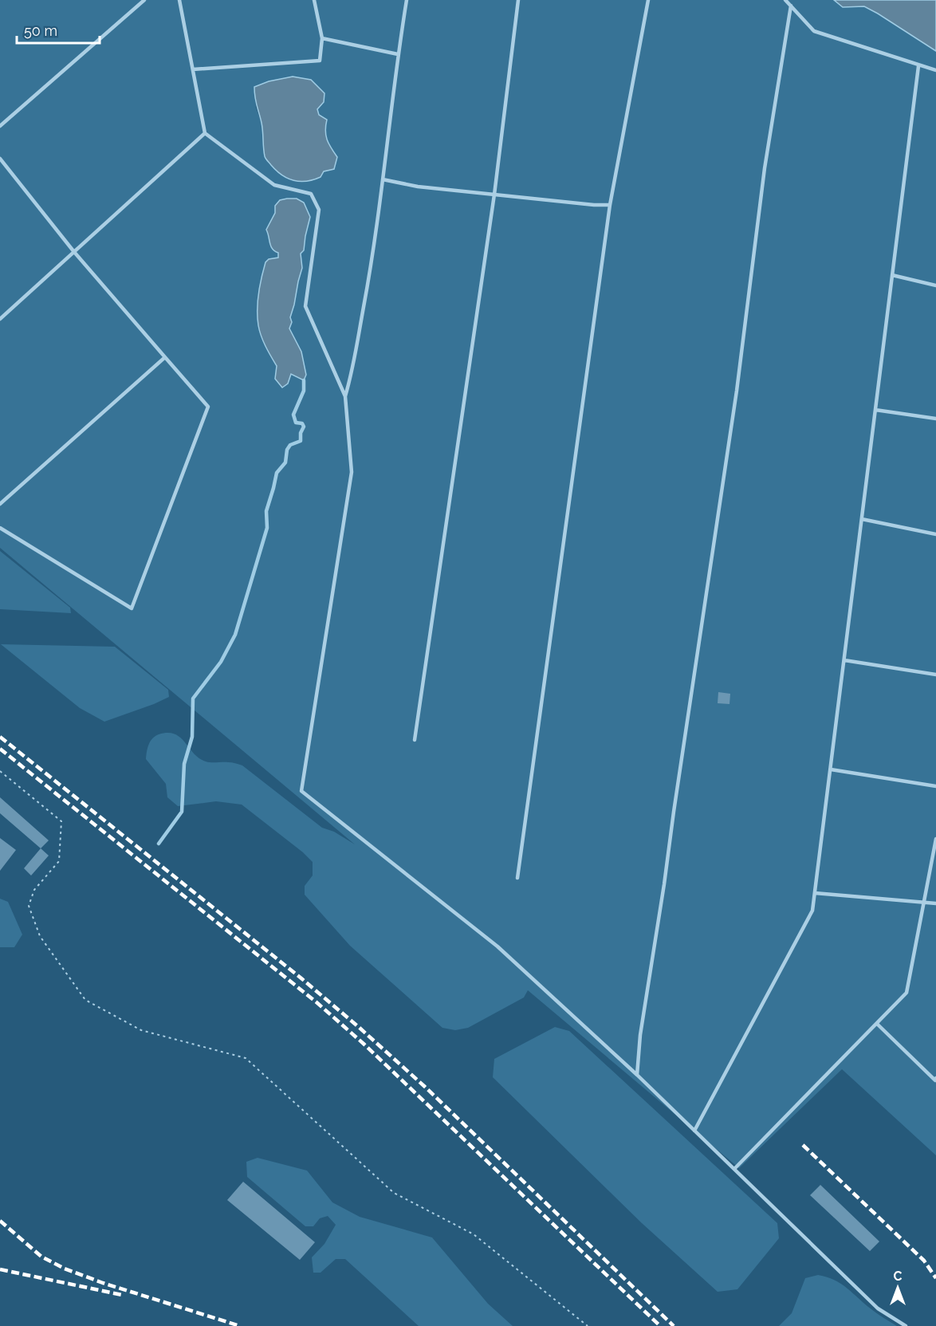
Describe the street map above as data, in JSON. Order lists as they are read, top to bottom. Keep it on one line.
{"scale_bar":"50 m","north":"top"}
